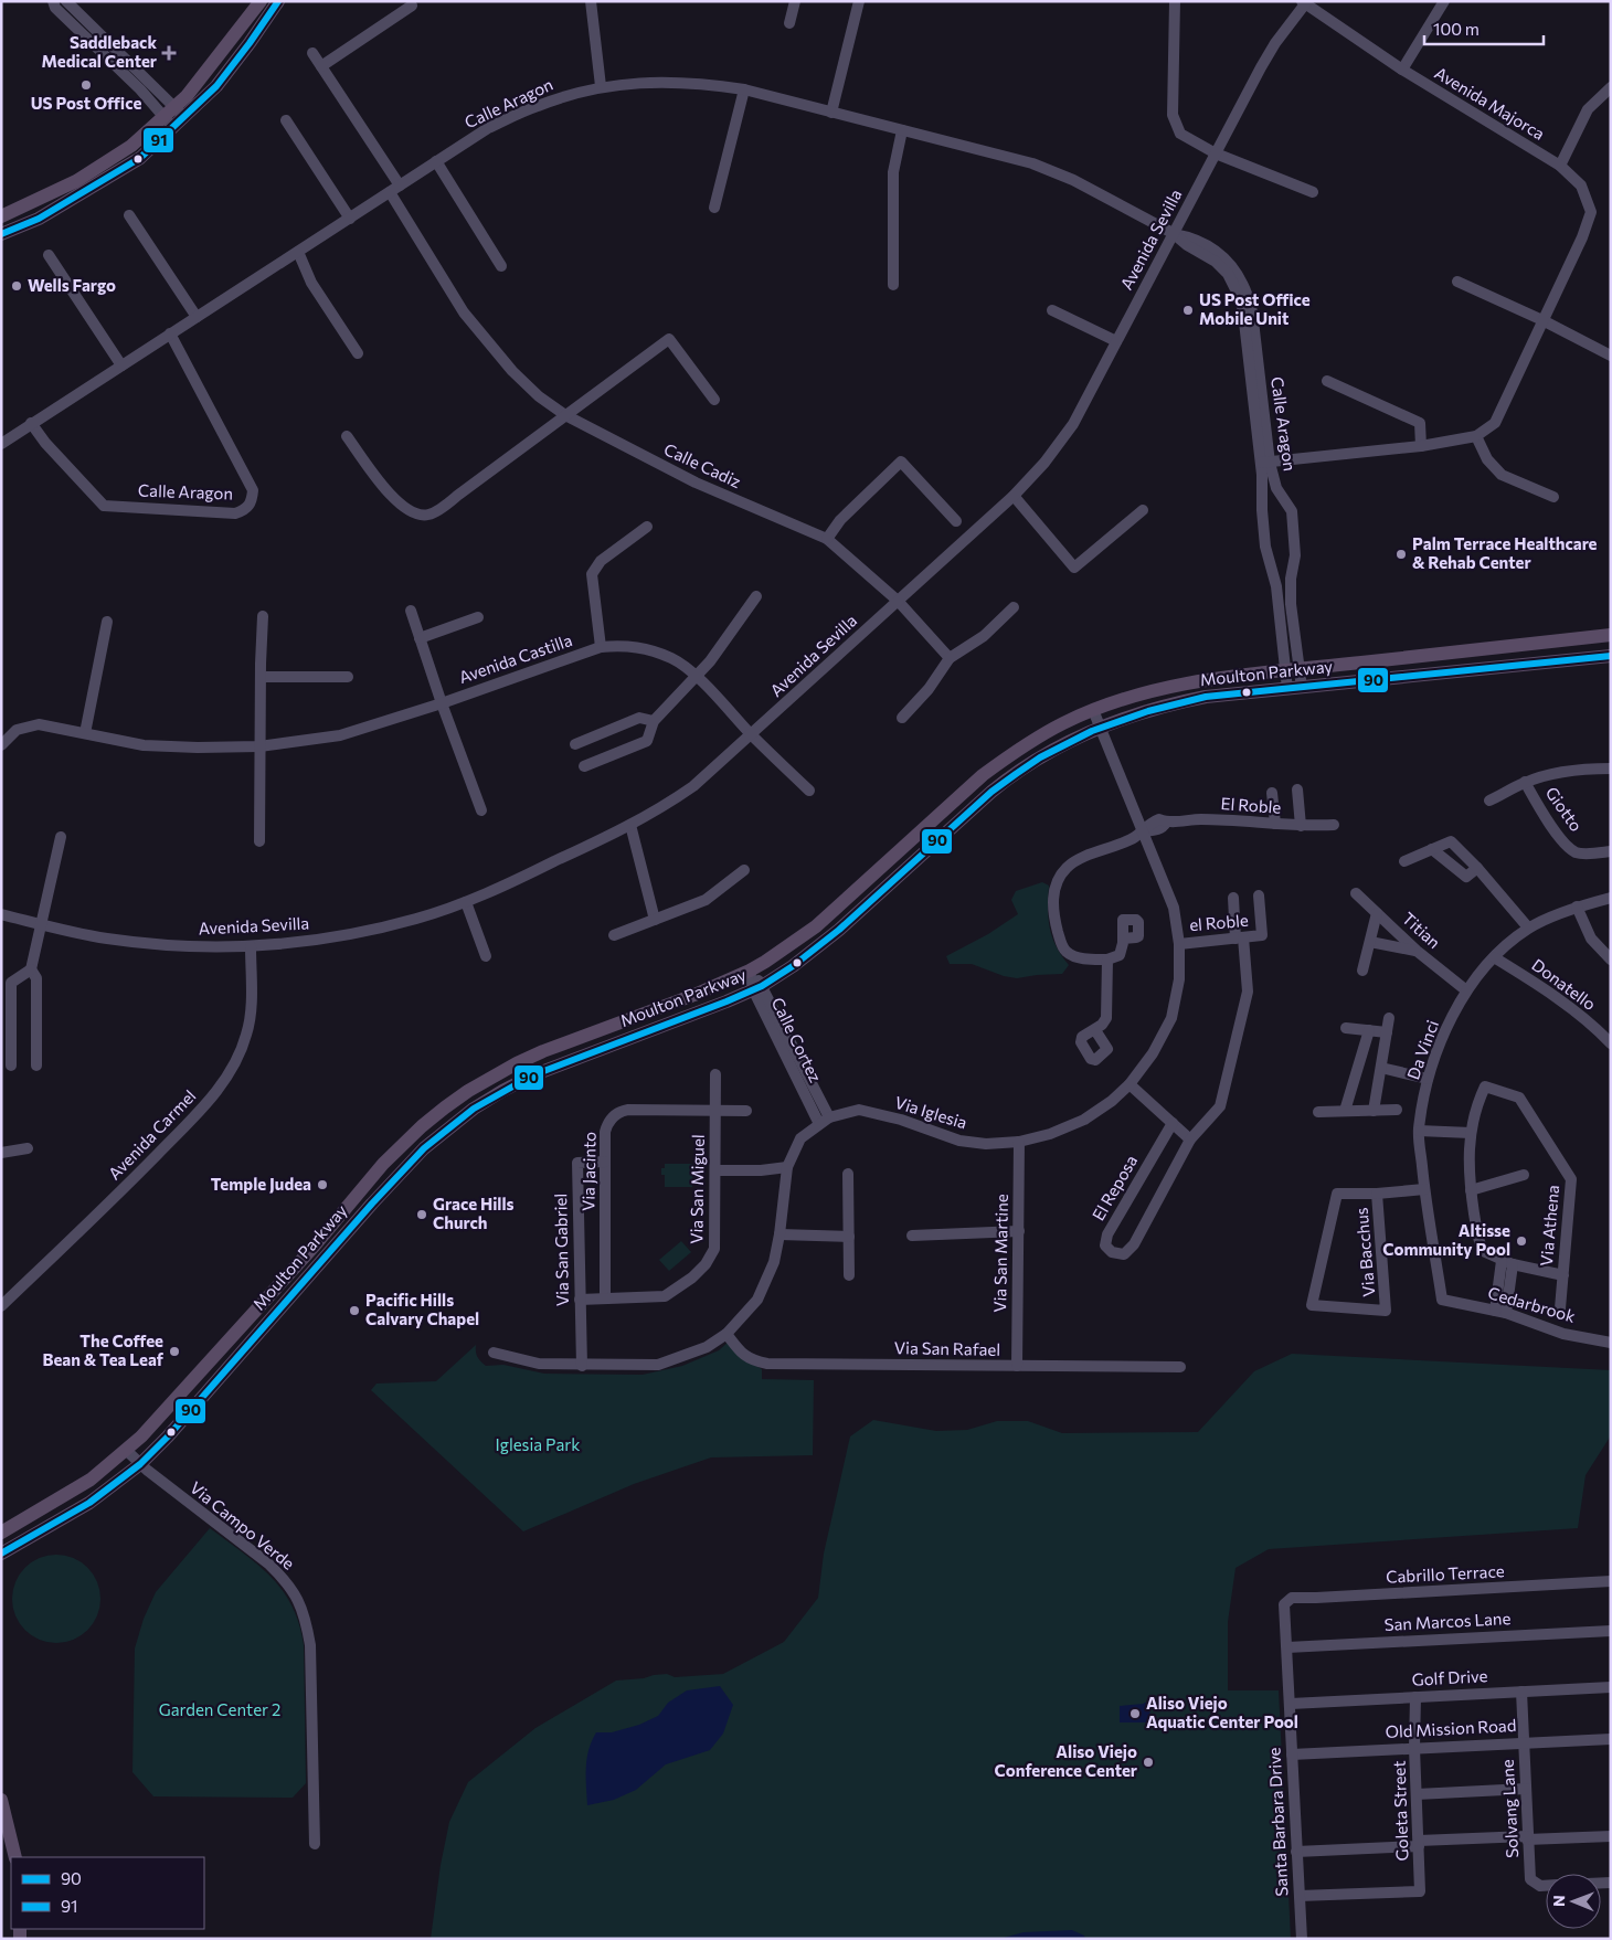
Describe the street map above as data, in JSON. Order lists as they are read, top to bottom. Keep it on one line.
{"streets":{"main road":["Moulton Parkway"],"street":["Calle Aragon","Avenida Majorca","Avenida Sevilla","Calle Cadiz","Avenida Castilla","El Roble","Giotto","el Roble","Titian","Donatello","Calle Cortez","Da Vinci","Via Iglesia","Avenida Carmel","Via Jacinto","El Reposa","Via San Miguel","Via Athena","Via San Gabriel","Via Bacchus","Via San Martine","Cedarbrook","Via San Rafael","Via Campo Verde","Cabrillo Terrace","San Marcos Lane","Golf Drive","Old Mission Road","Solvang Lane","Goleta Street","Santa Barbara Drive"]},"crossings":[["Calle Aragon","Avenida Majorca"],["Calle Aragon","Avenida Sevilla"],["Calle Aragon","Calle Cadiz"],["Calle Aragon","Moulton Parkway"],["Avenida Majorca","Avenida Sevilla"],["Avenida Sevilla","Calle Cadiz"],["Avenida Sevilla","Avenida Castilla"],["Avenida Sevilla","Avenida Carmel"],["Moulton Parkway","Calle Cortez"],["Moulton Parkway","Via Iglesia"],["Moulton Parkway","Via Campo Verde"],["El Roble","Via Iglesia"],["el Roble","Via Iglesia"],["el Roble","El Reposa"],["Titian","Da Vinci"],["Donatello","Da Vinci"],["Calle Cortez","Via Iglesia"],["Da Vinci","Via Bacchus"],["Da Vinci","Cedarbrook"],["Via Iglesia","Via San Gabriel"],["Via Iglesia","Via San Martine"],["Via Iglesia","Via San Rafael"],["Via Jacinto","Via San Miguel"],["Via Jacinto","Via San Gabriel"],["Via San Miguel","Via San Gabriel"],["Via San Martine","Via San Rafael"],["Cabrillo Terrace","Santa Barbara Drive"],["San Marcos Lane","Santa Barbara Drive"],["Golf Drive","Solvang Lane"],["Golf Drive","Goleta Street"],["Golf Drive","Santa Barbara Drive"],["Old Mission Road","Solvang Lane"],["Old Mission Road","Goleta Street"],["Old Mission Road","Santa Barbara Drive"],["Goleta Street","Santa Barbara Drive"]],"parks":["Iglesia Park","Garden Center 2"],"places":{"health":["Saddleback Medical Center"],"other":["US Post Office","Wells Fargo","US Post Office Mobile Unit","Palm Terrace Healthcare & Rehab Center","Temple Judea","Grace Hills Church","Altisse Community Pool","Pacific Hills Calvary Chapel","The Coffee Bean & Tea Leaf","Aliso Viejo Aquatic Center Pool","Aliso Viejo Conference Center"]},"lines":["transit line 91","transit line 90"],"legend":["90","91"],"scale_bar":"100 m","north":"left"}
